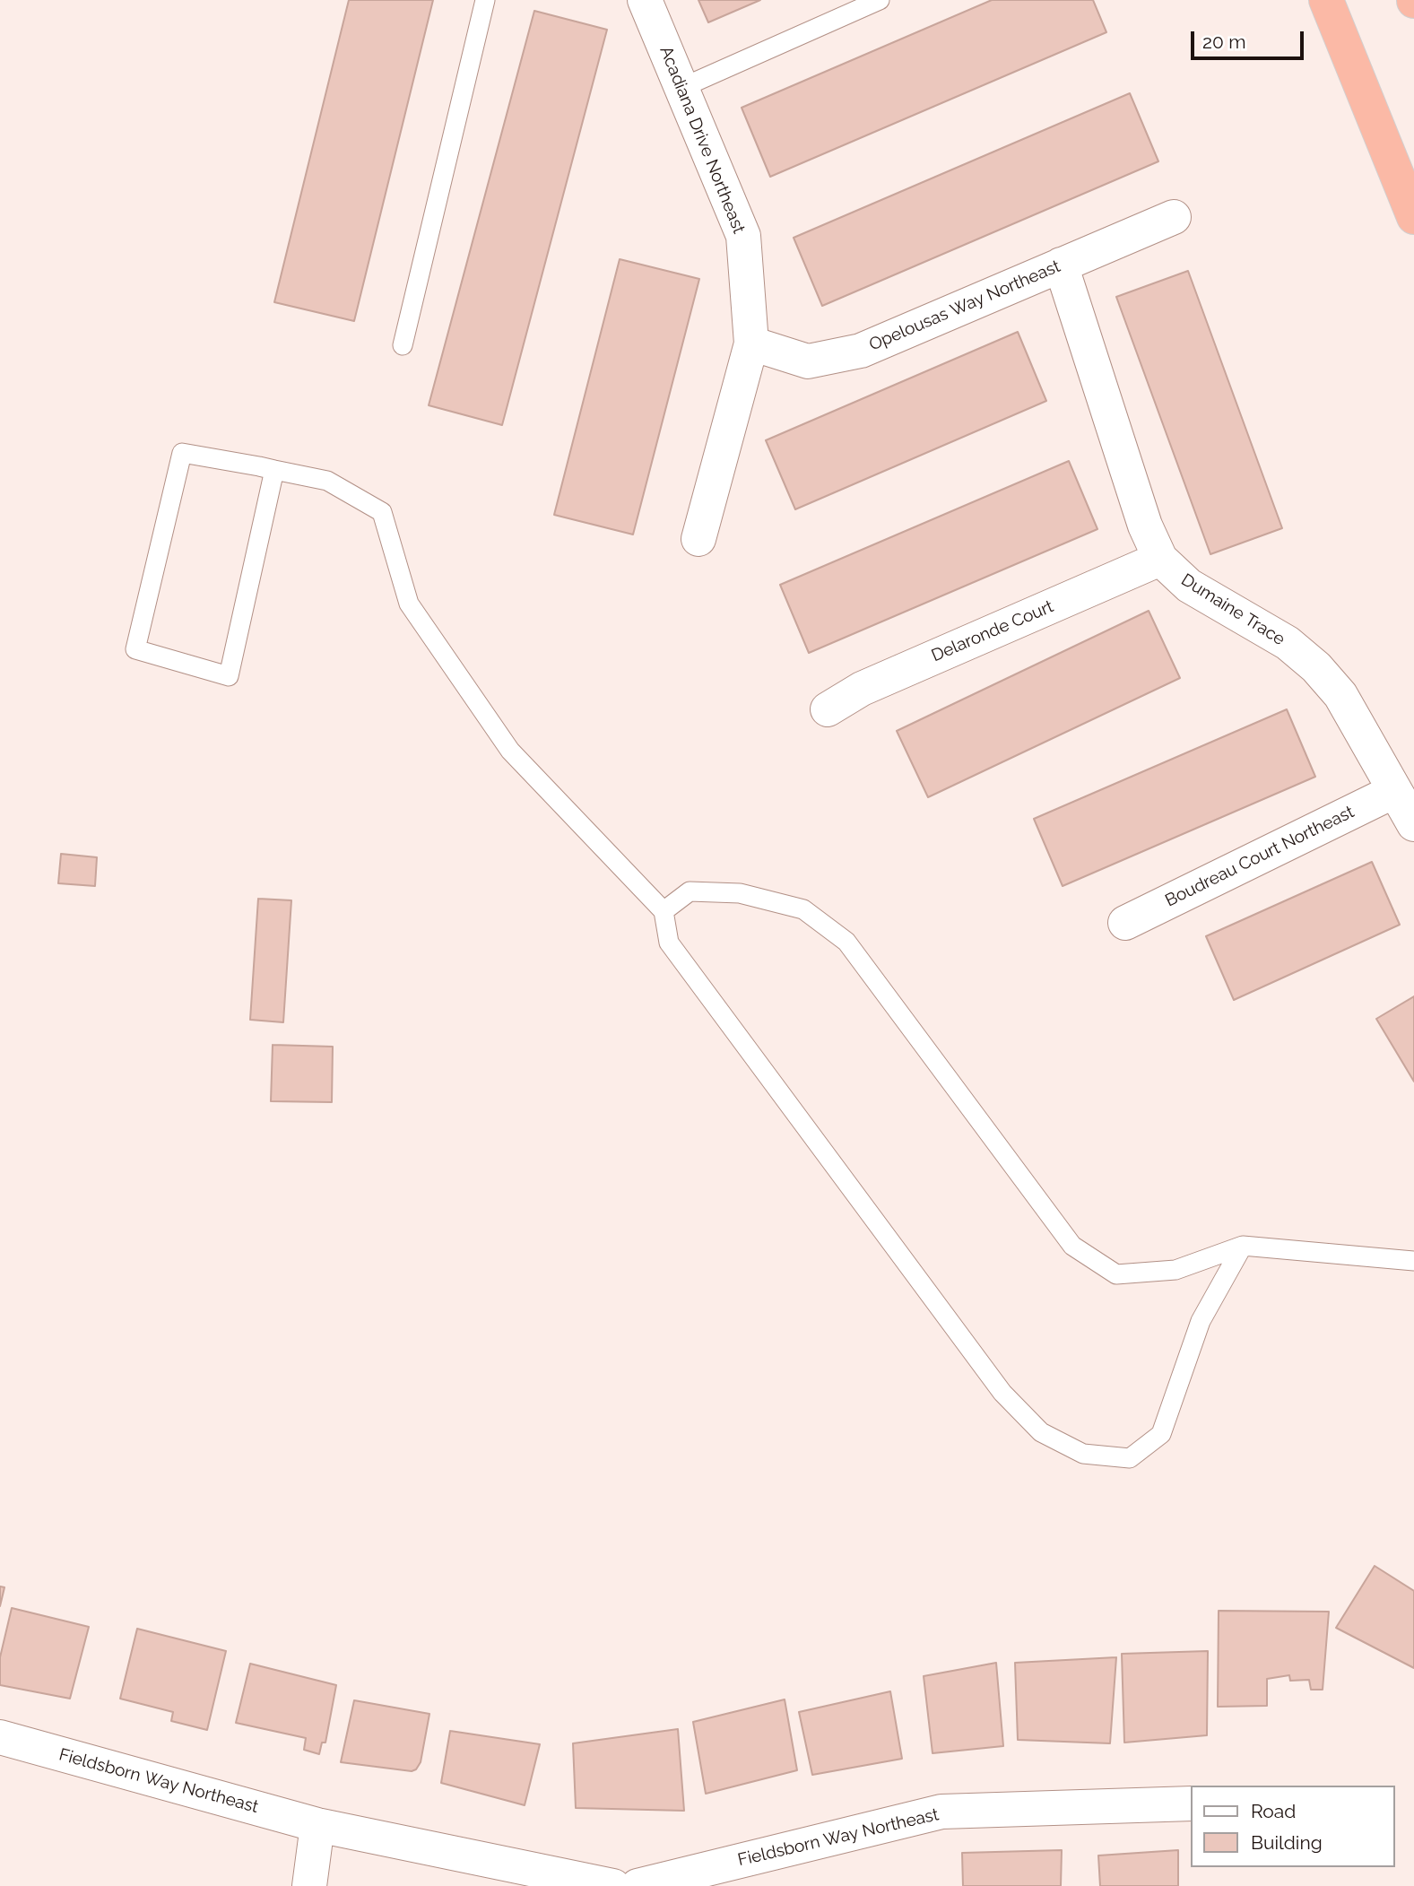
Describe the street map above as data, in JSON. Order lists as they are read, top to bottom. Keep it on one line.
{"streets":{"street":["Acadiana Drive Northeast","Opelousas Way Northeast","Dumaine Trace","Delaronde Court","Boudreau Court Northeast","Fieldsborn Way Northeast"]},"crossings":[["Acadiana Drive Northeast","Opelousas Way Northeast"],["Opelousas Way Northeast","Dumaine Trace"],["Dumaine Trace","Delaronde Court"],["Dumaine Trace","Boudreau Court Northeast"]],"legend":["Road","Building"],"scale_bar":"20 m"}
